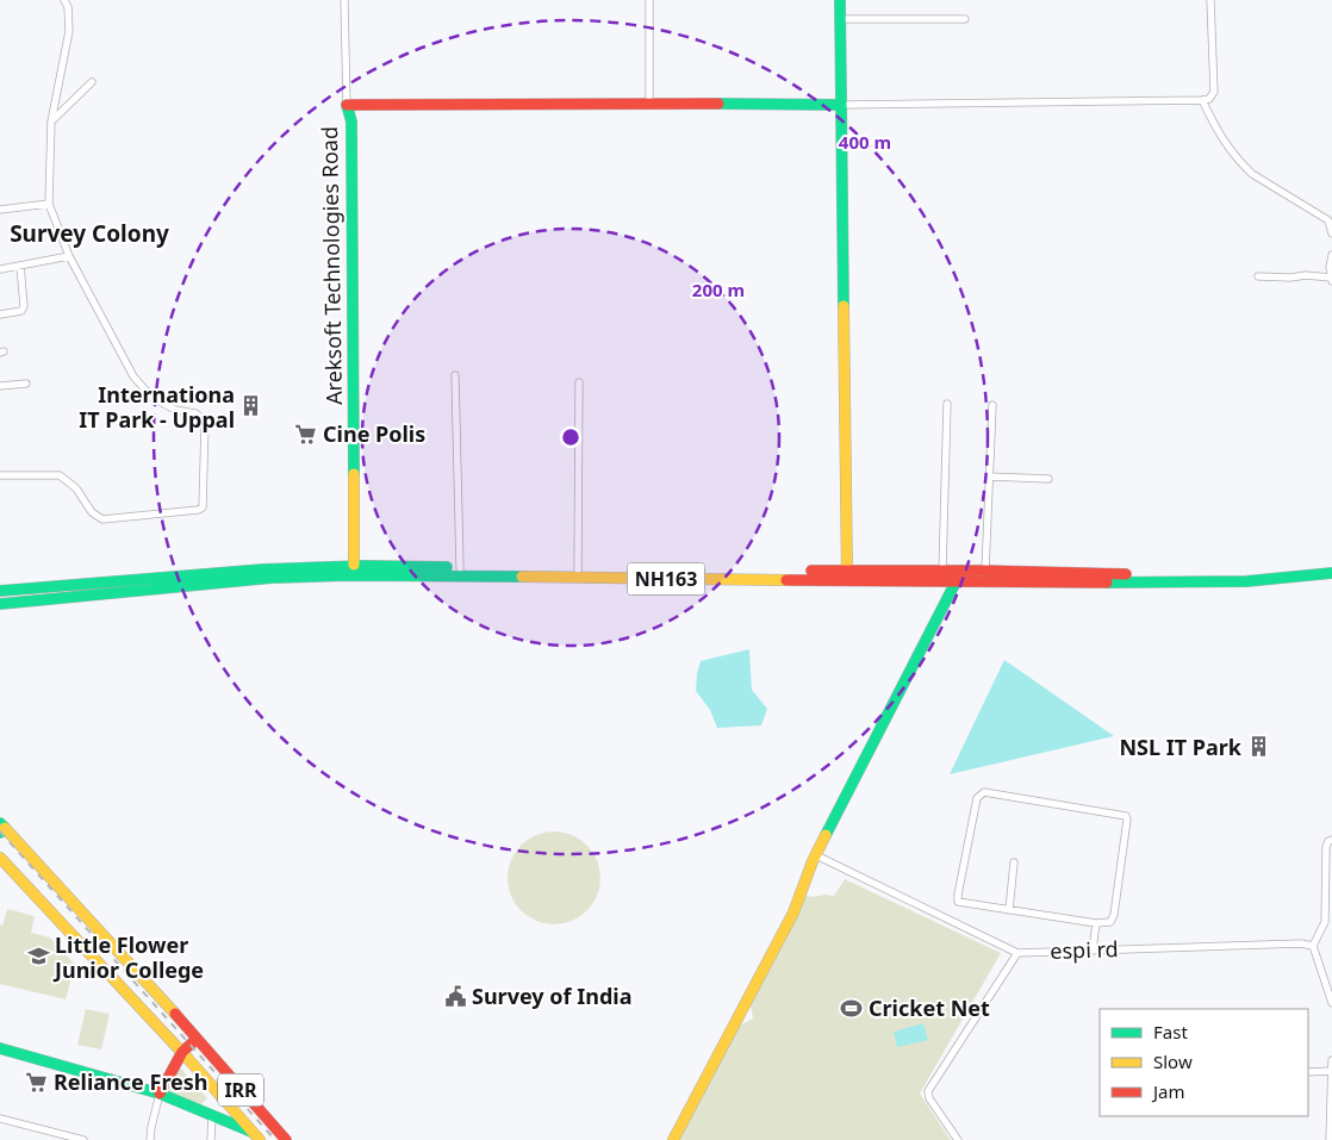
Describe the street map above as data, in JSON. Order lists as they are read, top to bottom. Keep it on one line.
{"streets":{"main road":["Areksoft Technologies Road","NH163","IRR"],"street":["espi rd"]},"crossings":[["Areksoft Technologies Road","NH163"]],"districts":["Survey Colony"],"places":{"building":["Internationa IT Park - Uppal","NSL IT Park"],"supermarket":["Cine Polis","Reliance Fresh"],"school or university":["Little Flower Junior College"],"public building":["Survey of India"],"sports":["Cricket Net"]},"legend":["Fast","Slow","Jam"],"rings":["400 m","200 m"]}
